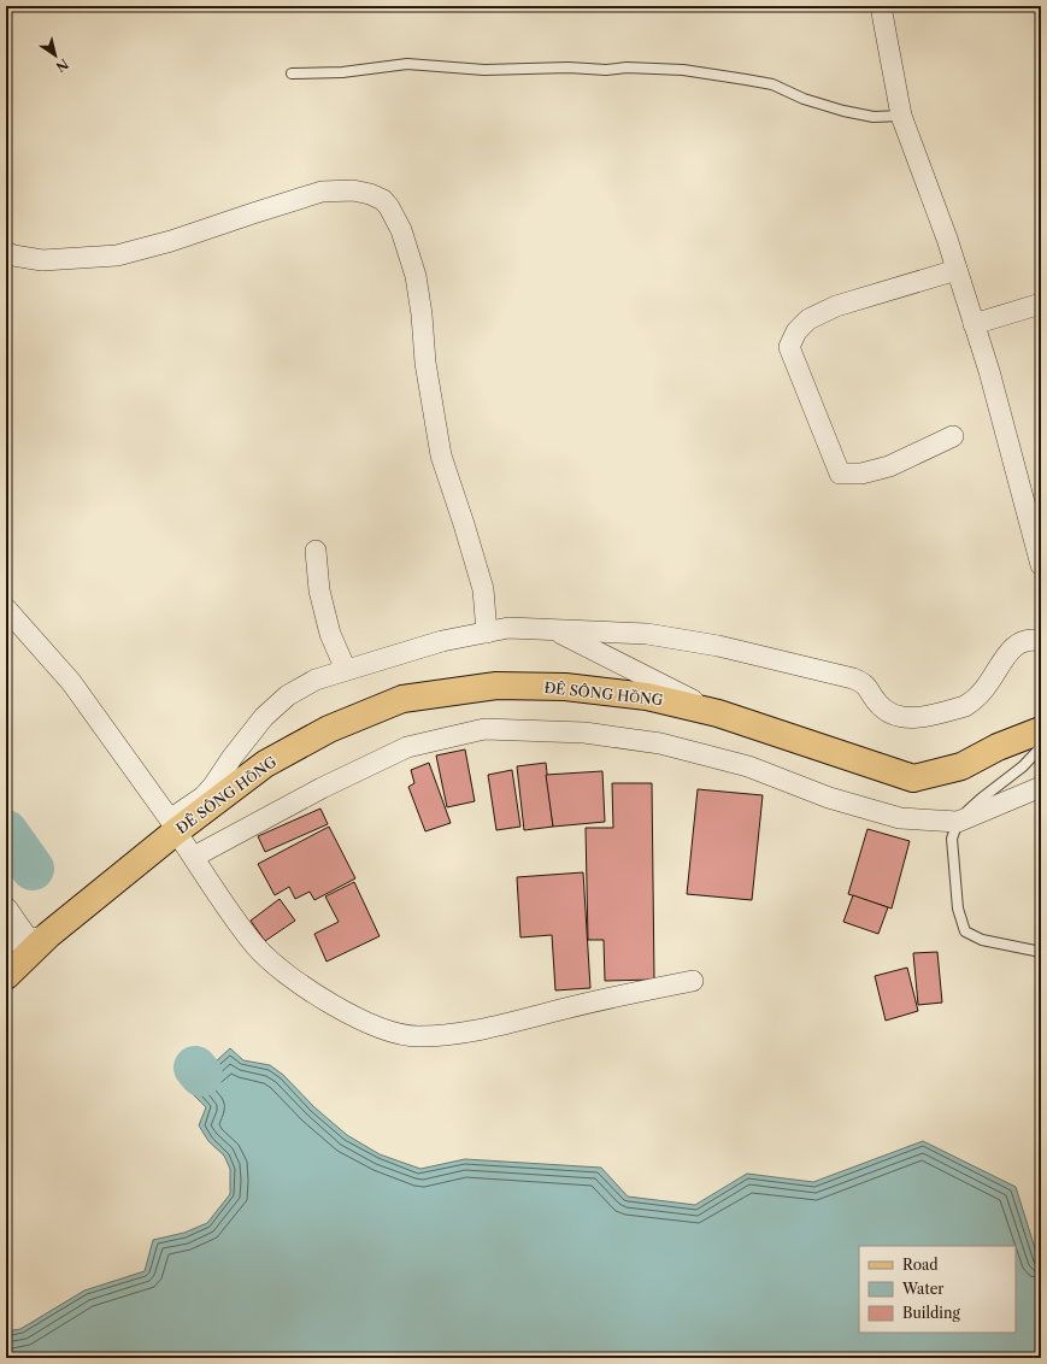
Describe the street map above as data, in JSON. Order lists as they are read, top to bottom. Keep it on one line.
{"streets":{"main road":["ĐÊ SÔNG HỒNG"]},"legend":["Road","Water","Building"],"north":"bottom right"}
